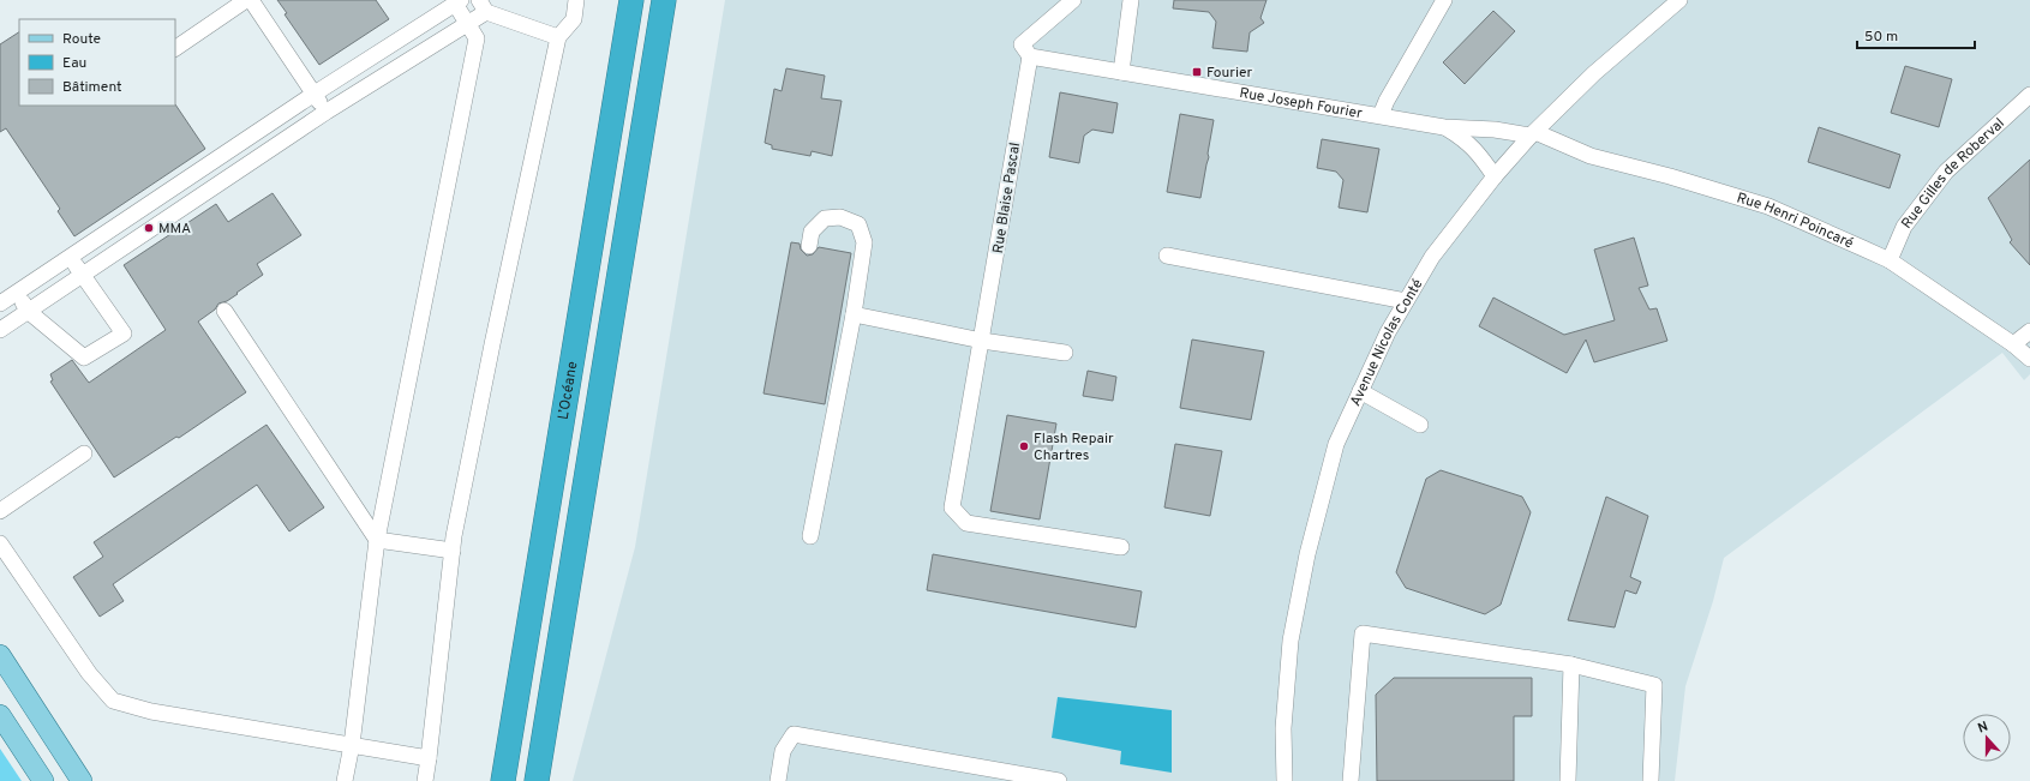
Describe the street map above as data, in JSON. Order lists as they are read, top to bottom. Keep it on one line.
{"streets":{"highway":["L’Océane"],"street":["Rue Joseph Fourier","Rue Gilles de Roberval","Rue Blaise Pascal","Rue Henri Poincaré","Avenue Nicolas Conté"]},"crossings":[["Rue Joseph Fourier","Rue Blaise Pascal"],["Rue Joseph Fourier","Rue Henri Poincaré"],["Rue Joseph Fourier","Avenue Nicolas Conté"],["Rue Gilles de Roberval","Rue Henri Poincaré"],["Rue Henri Poincaré","Avenue Nicolas Conté"]],"places":{"transit":["Fourier"],"other":["MMA","Flash Repair Chartres"]},"legend":["Route","Eau","Bâtiment"],"scale_bar":"50 m","north":"top"}
